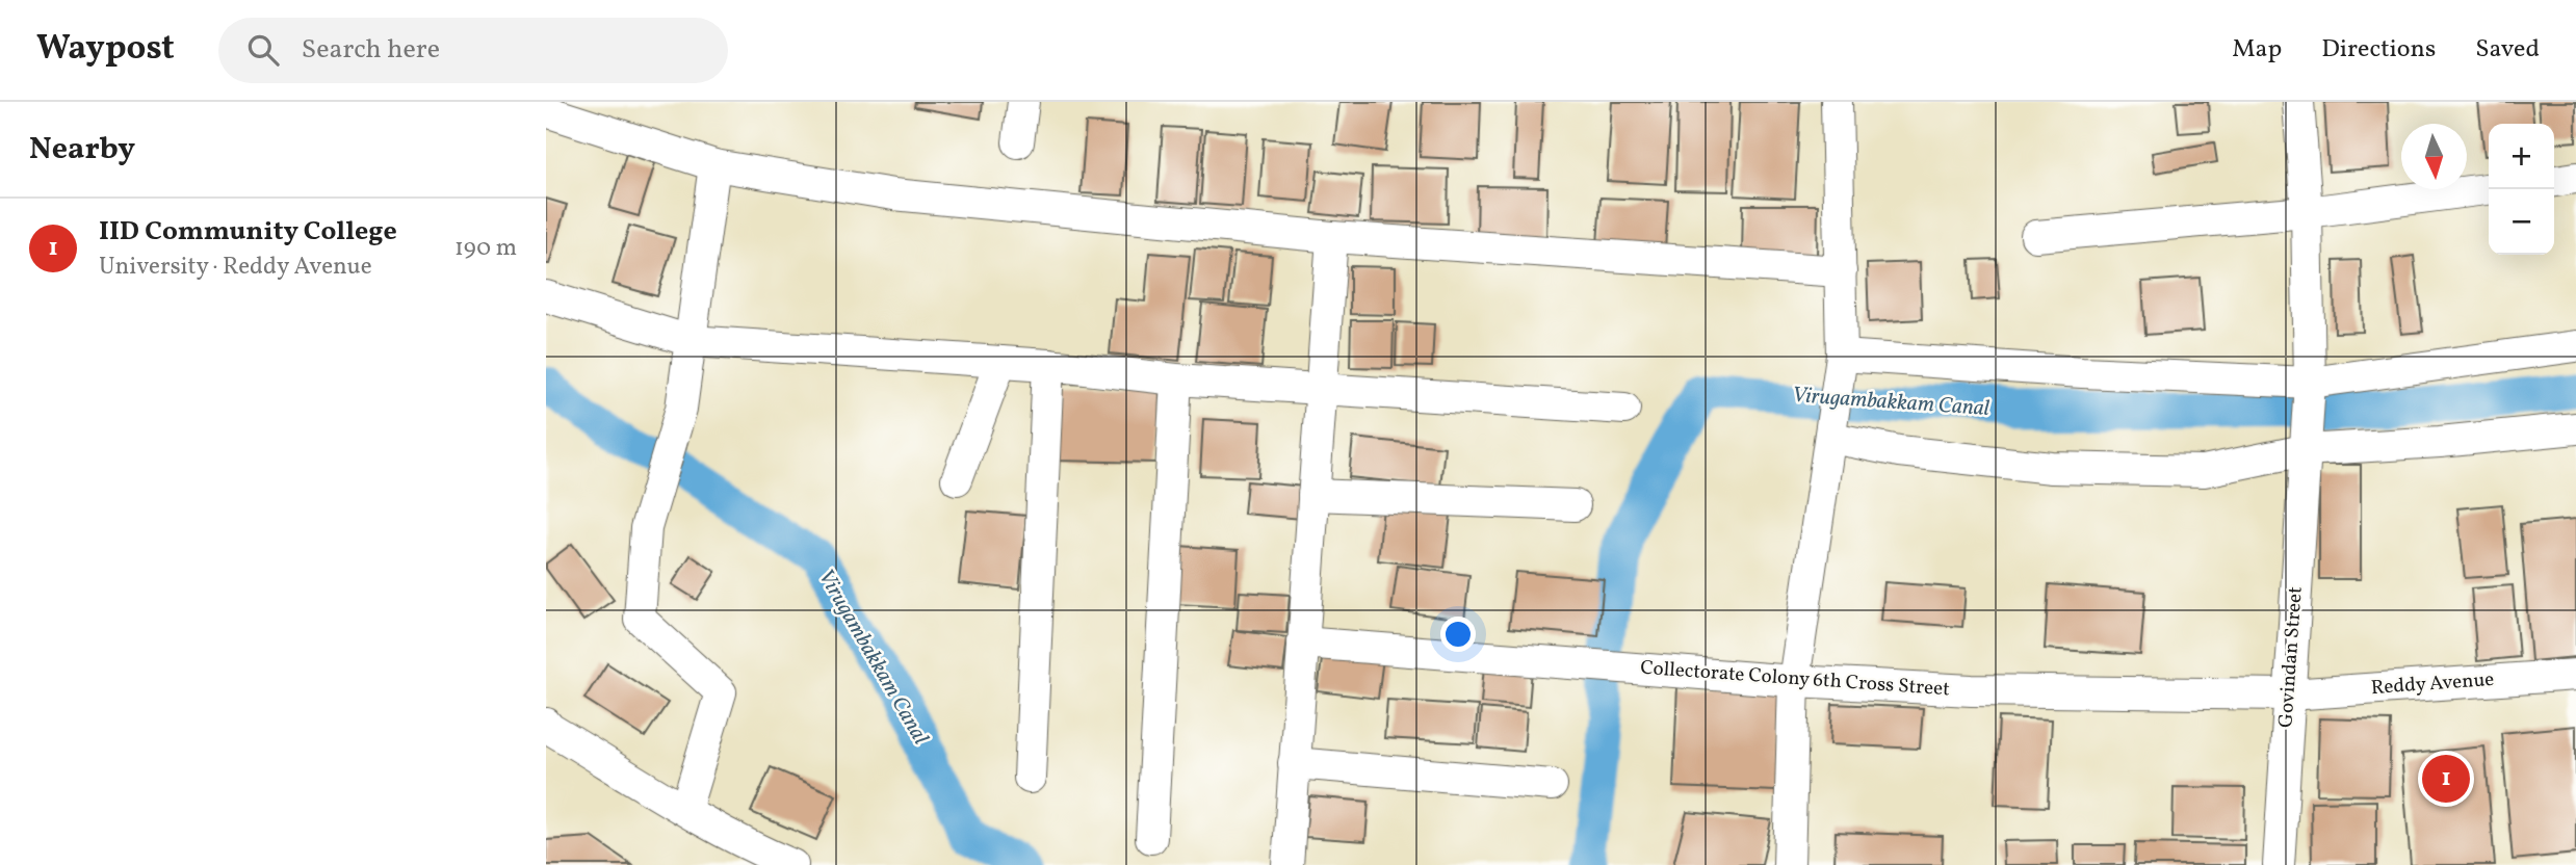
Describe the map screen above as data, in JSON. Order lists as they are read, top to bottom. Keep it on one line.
{"streets":{"street":["Govindan Street","Collectorate Colony 6th Cross Street","Reddy Avenue"]},"crossings":[["Govindan Street","Collectorate Colony 6th Cross Street"],["Govindan Street","Reddy Avenue"],["Collectorate Colony 6th Cross Street","Reddy Avenue"]],"water":["Virugambakkam Canal"],"north":"bottom","page":{"header":"Waypost","search":"Search here","nav":["Map","Directions","Saved"],"heading":"Nearby","map_buttons":["+","−"],"list":[{"mark":"1","name":"IID Community College","note":"University · Reddy Avenue","value":"190 m"}],"pins":"1"}}
